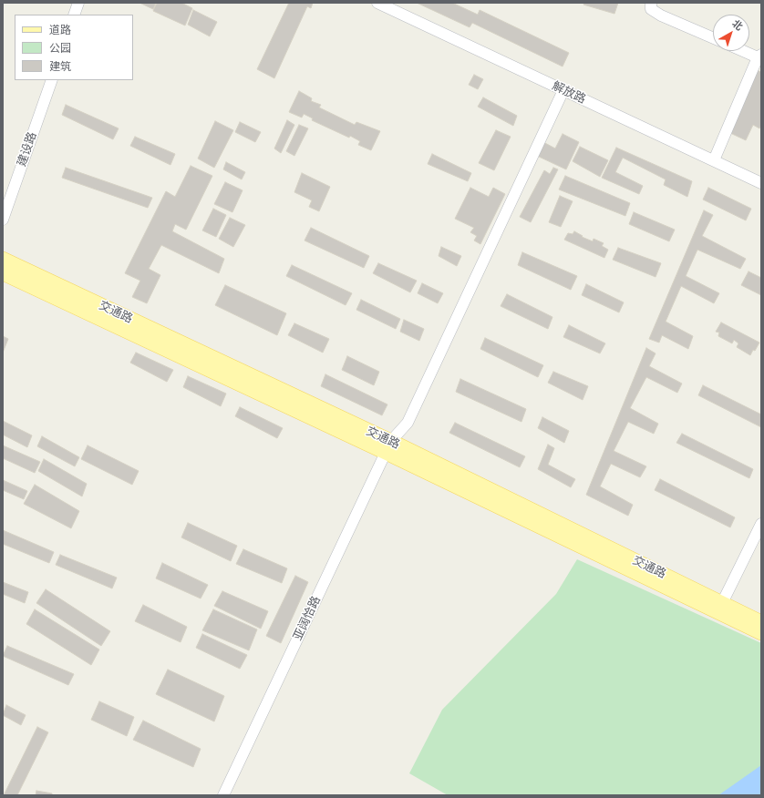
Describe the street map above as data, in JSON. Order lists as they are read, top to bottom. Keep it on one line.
{"streets":{"main road":["交通路"],"street":["解放路","建设路","亚阔恰路"]},"crossings":[["解放路","亚阔恰路"],["交通路","亚阔恰路"]],"legend":["道路","公园","建筑"],"north":"top right"}
